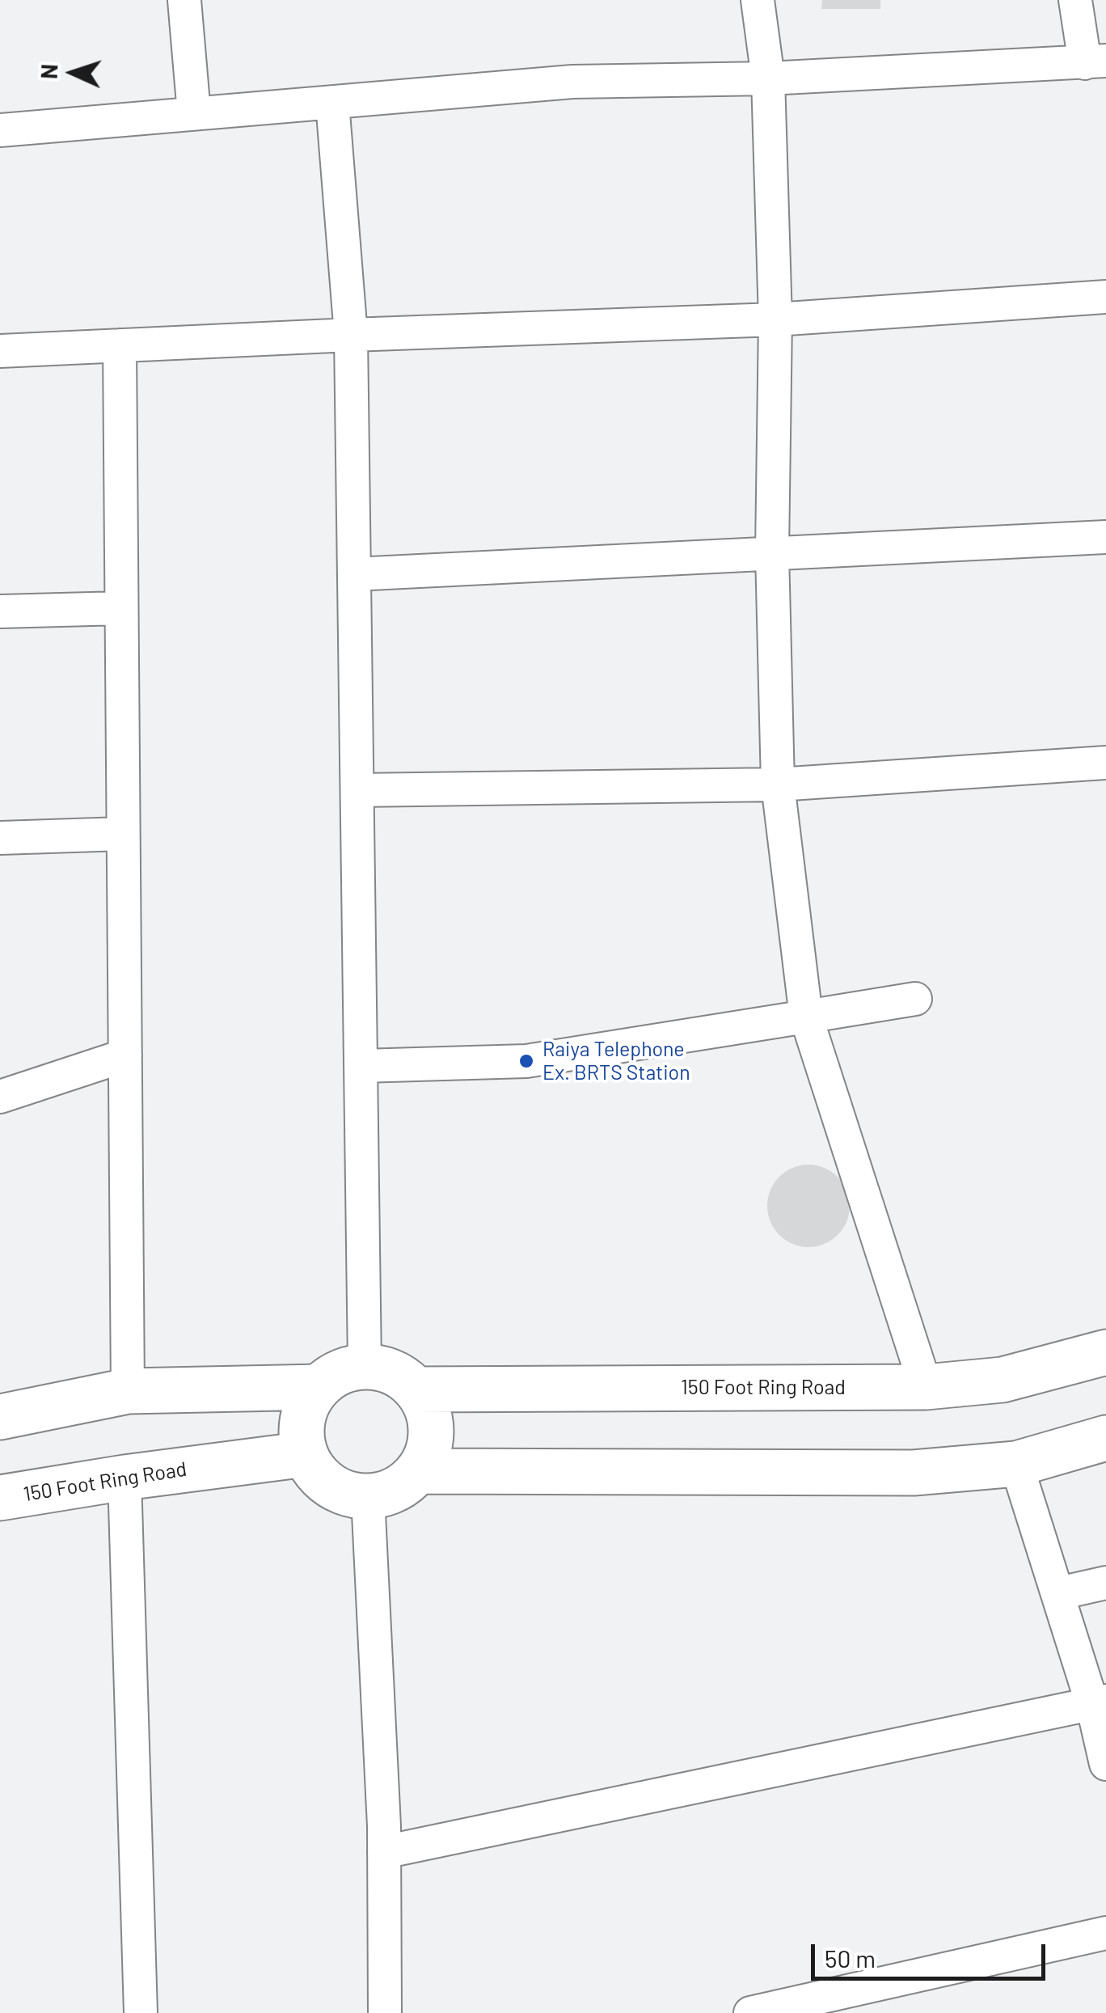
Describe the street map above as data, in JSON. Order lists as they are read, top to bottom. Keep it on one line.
{"streets":{"highway":["150 Foot Ring Road"]},"places":["Raiya Telephone Ex. BRTS Station"],"scale_bar":"50 m","north":"left"}
